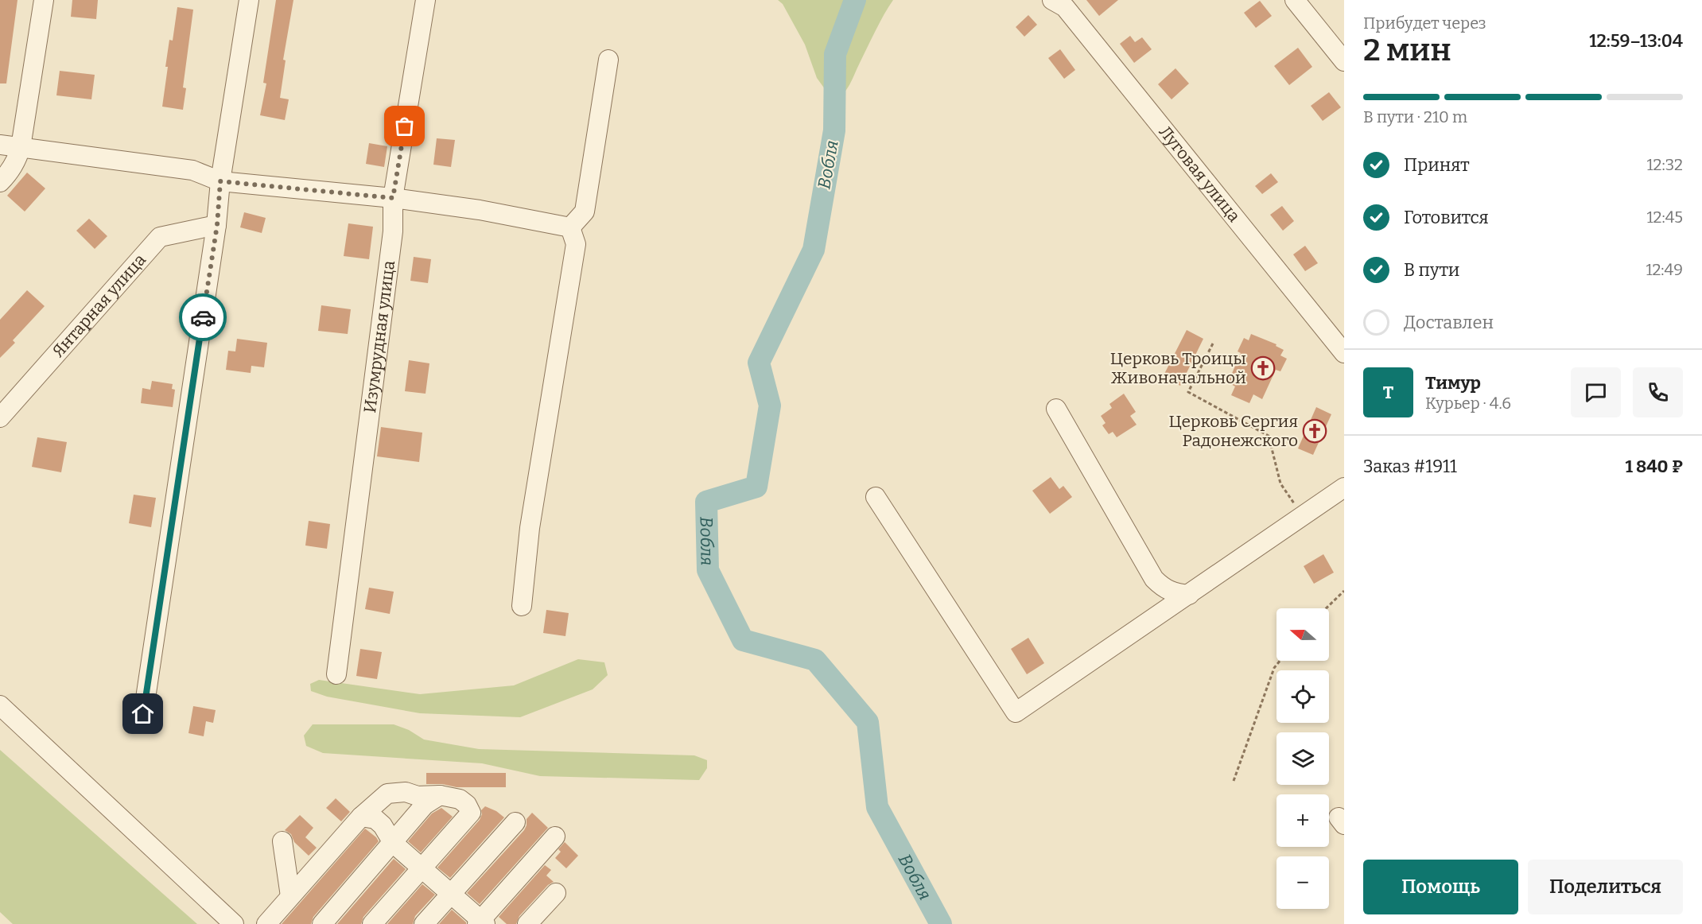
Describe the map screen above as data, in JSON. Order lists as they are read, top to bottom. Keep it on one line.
{"streets":{"street":["Луговая улица","Янтарная улица","Изумрудная улица"]},"water":["Вобля"],"places":{"church":["Церковь Троицы Живоначальной","Церковь Сергия Радонежского"]},"north":"left","page":{"heading":["2 мин","Прибудет через","12:59–13:04"],"panel":["Тимур","Курьер · 4.6","Заказ #1911","1 840 ₽"],"bar":"В пути · 210 m","list":[["Принят","12:32"],["Готовится","12:45"],["В пути","12:49"],"Доставлен"],"round":"Т","map_buttons":["+","−"],"buttons":["Помощь","Поделиться"]}}
